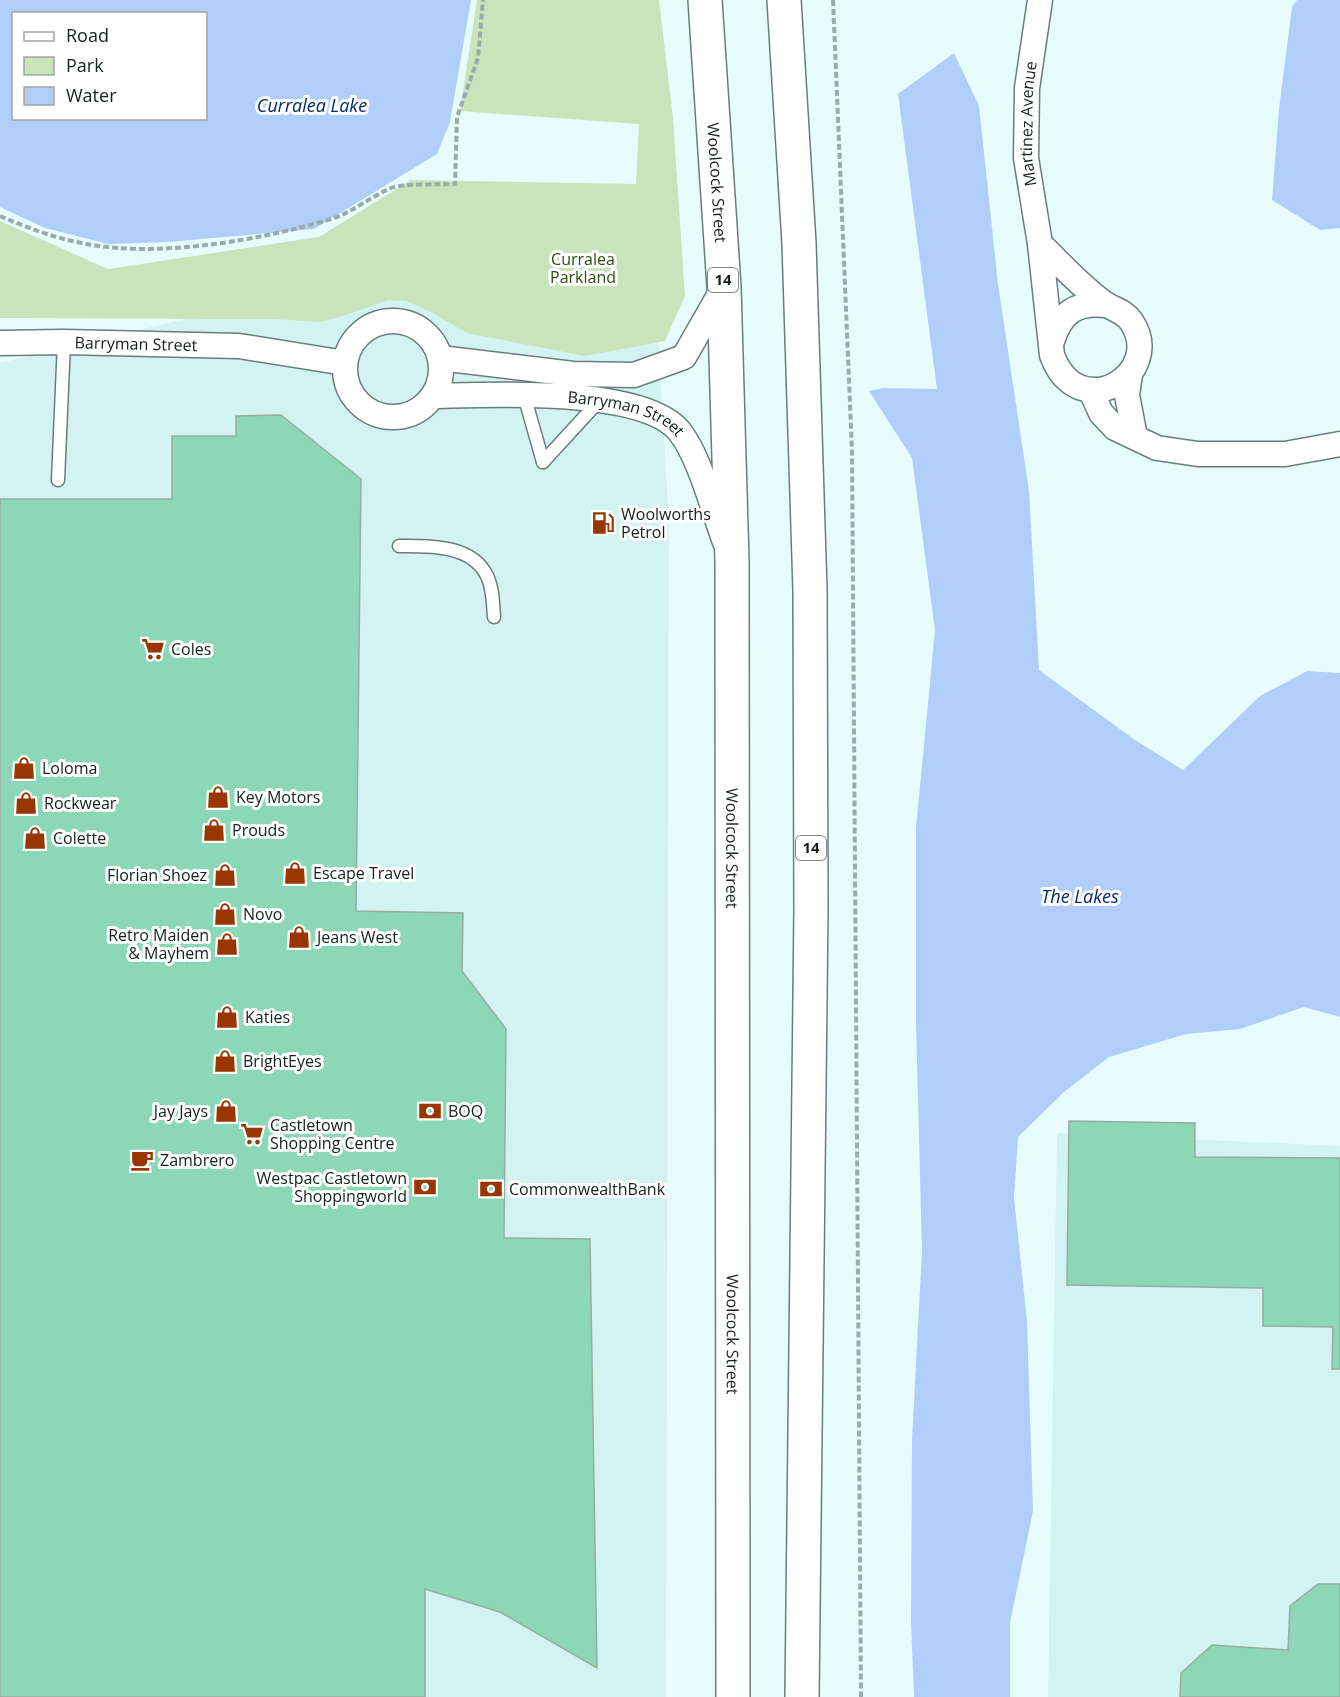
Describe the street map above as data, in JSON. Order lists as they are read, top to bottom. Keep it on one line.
{"streets":{"main road":["Woolcock Street","14"],"street":["Martinez Avenue","Barryman Street"]},"crossings":[["Woolcock Street","Barryman Street"]],"water":["Curralea Lake","The Lakes"],"parks":["Curralea Parkland"],"places":{"fuel station":["Woolworths Petrol"],"supermarket":["Coles","Castletown Shopping Centre"],"shop":["Loloma","Key Motors","Rockwear","Prouds","Colette","Escape Travel","Florian Shoez","Novo","Jeans West","Retro Maiden & Mayhem","Katies","BrightEyes","Jay Jays"],"bank":["BOQ","Westpac Castletown Shoppingworld","CommonwealthBank"],"cafe":["Zambrero"]},"legend":["Road","Park","Water"]}
